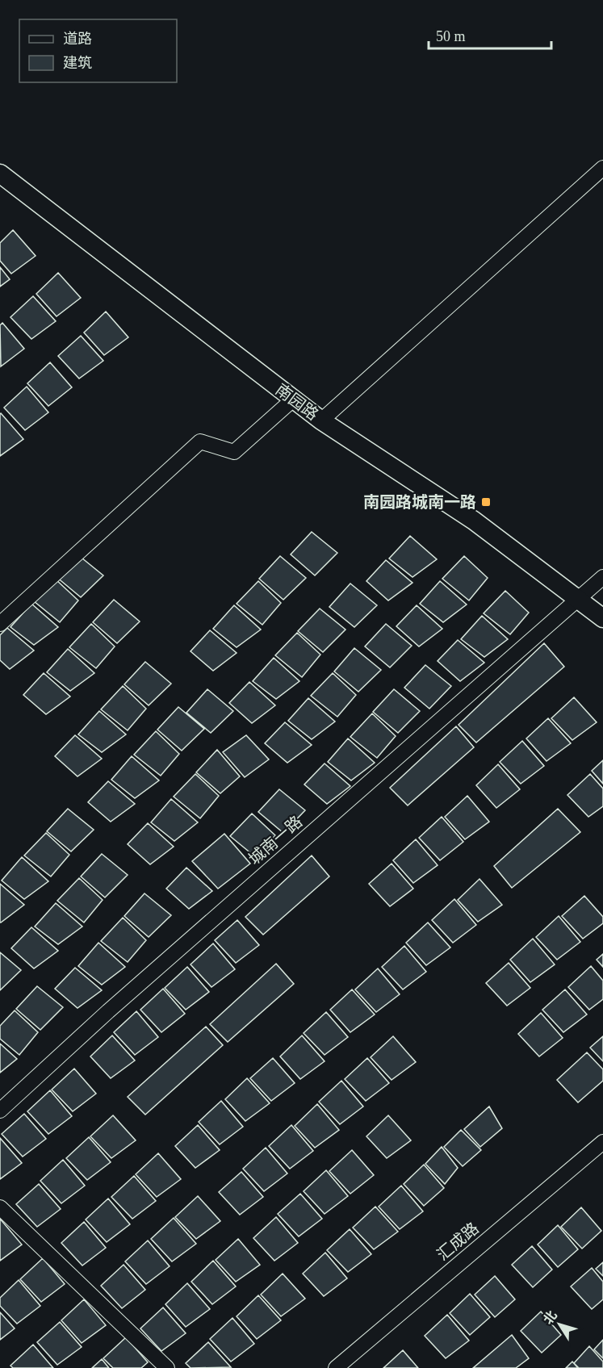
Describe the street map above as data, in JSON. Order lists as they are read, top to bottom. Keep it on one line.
{"streets":{"street":["南园路","城南一路","汇成路"]},"crossings":[["南园路","城南一路"]],"places":{"transit":["南园路城南一路"]},"legend":["道路","建筑"],"scale_bar":"50 m","north":"top left"}
